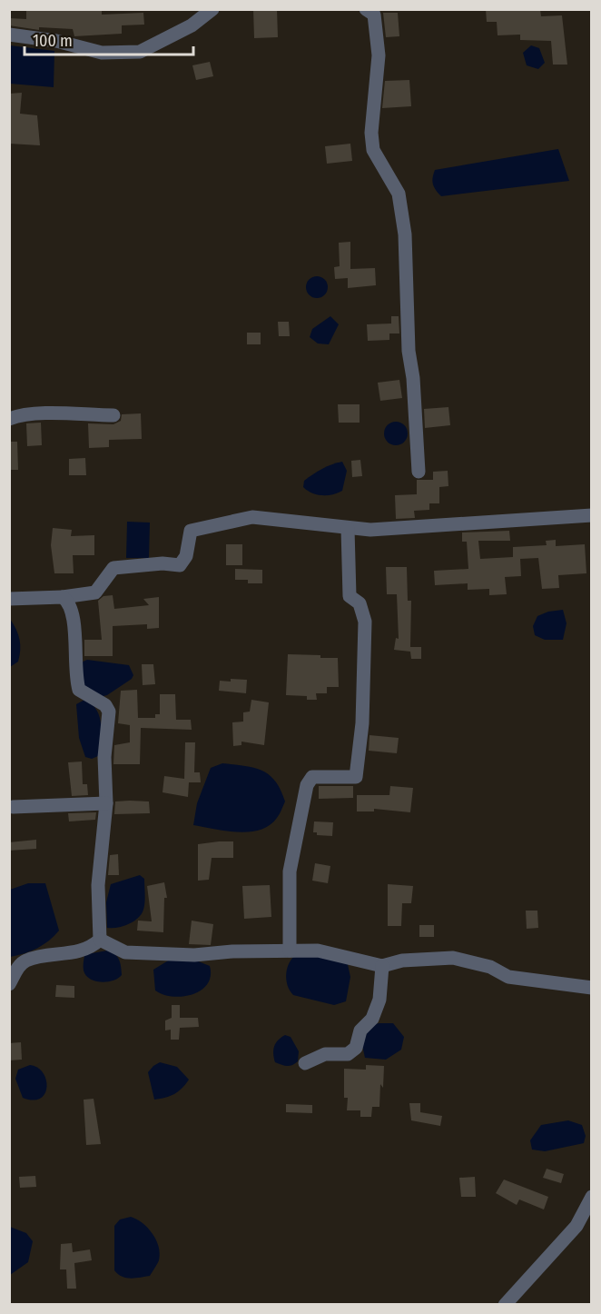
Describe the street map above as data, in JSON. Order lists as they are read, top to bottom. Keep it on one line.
{"scale_bar":"100 m"}
